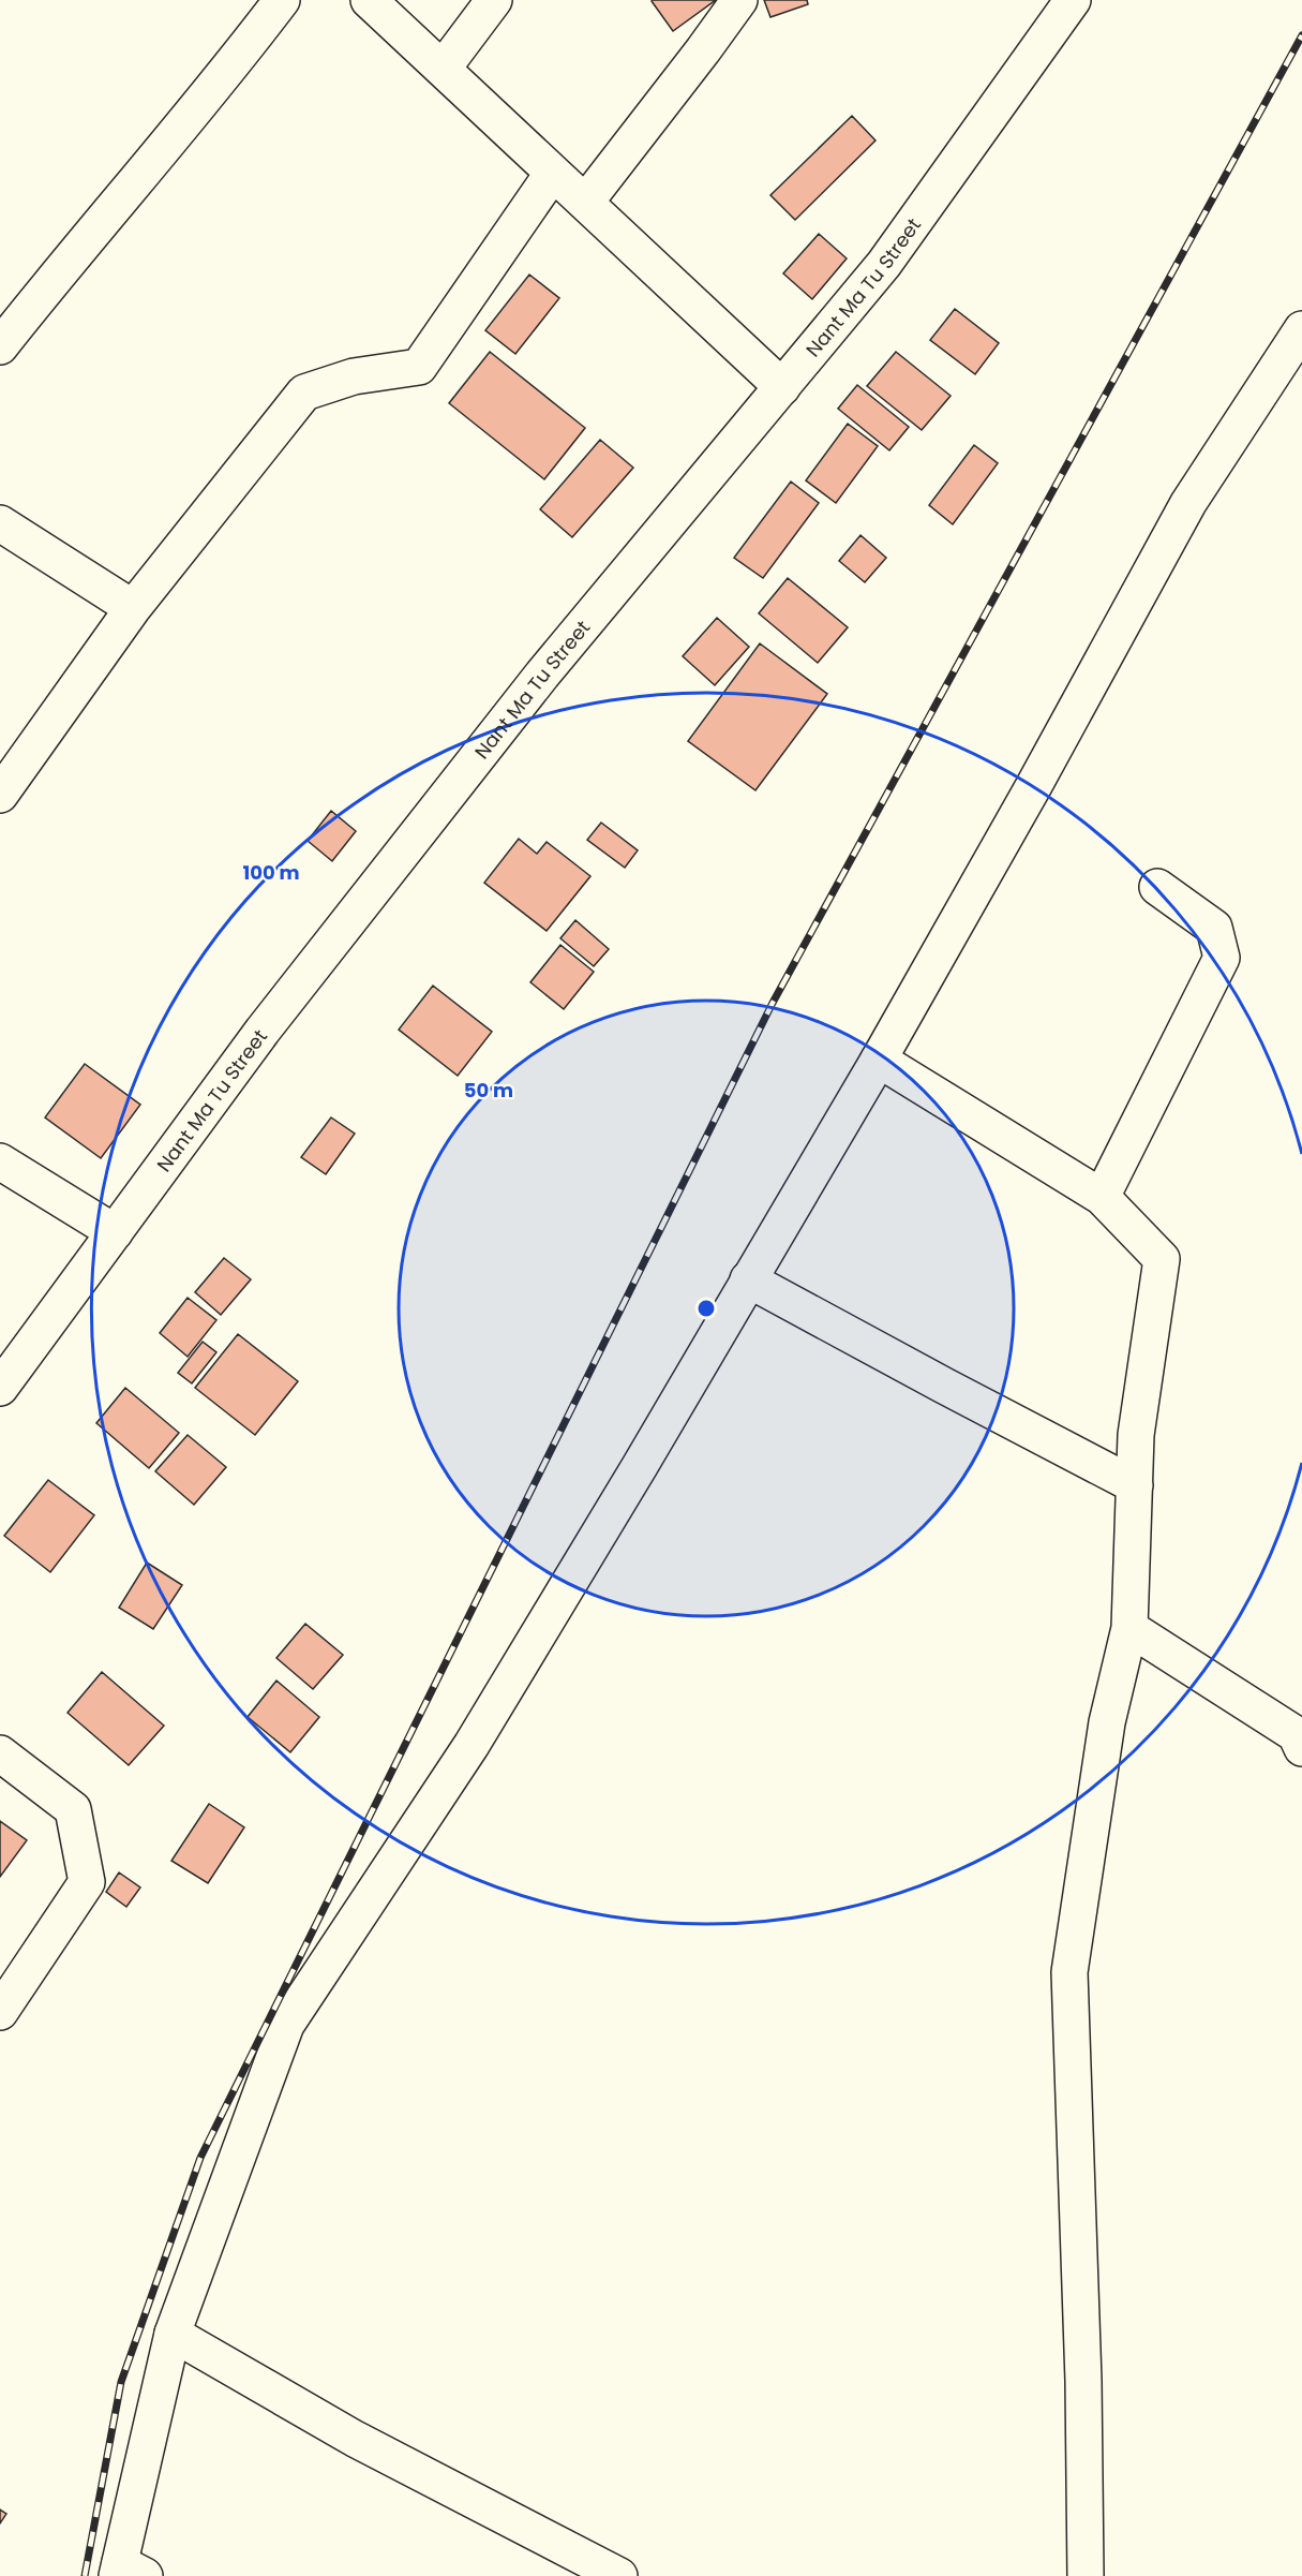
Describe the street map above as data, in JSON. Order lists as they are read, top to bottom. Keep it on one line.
{"streets":{"street":["Nant Ma Tu Street"]},"rings":["100 m","50 m"]}
